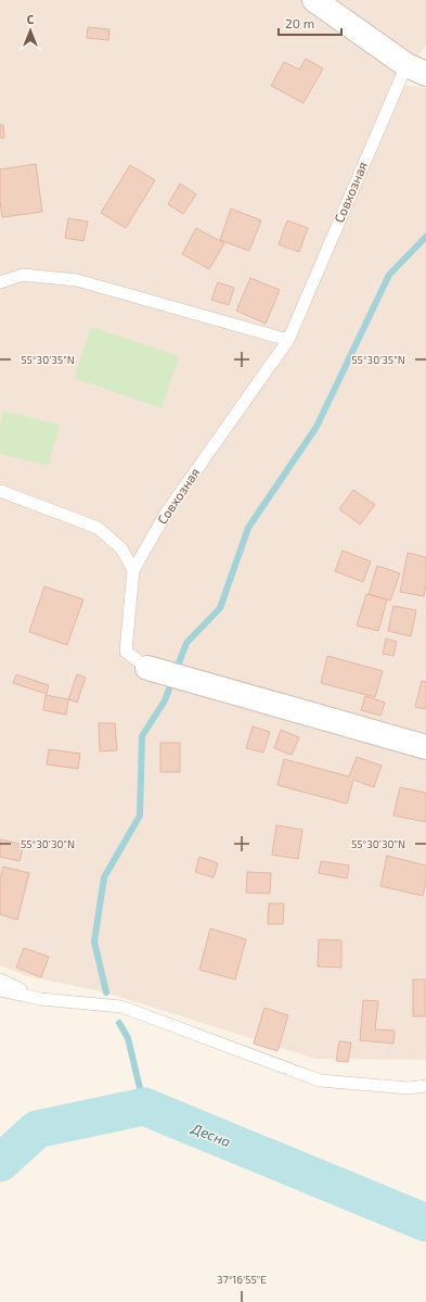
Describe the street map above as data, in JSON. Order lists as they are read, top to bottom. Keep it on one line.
{"streets":{"lane":["Совхозная"]},"water":["Десна"],"scale_bar":"20 m","north":"top","coordinates":["55°30'35\"N","55°30'30\"N","37°16'55\"E"]}
